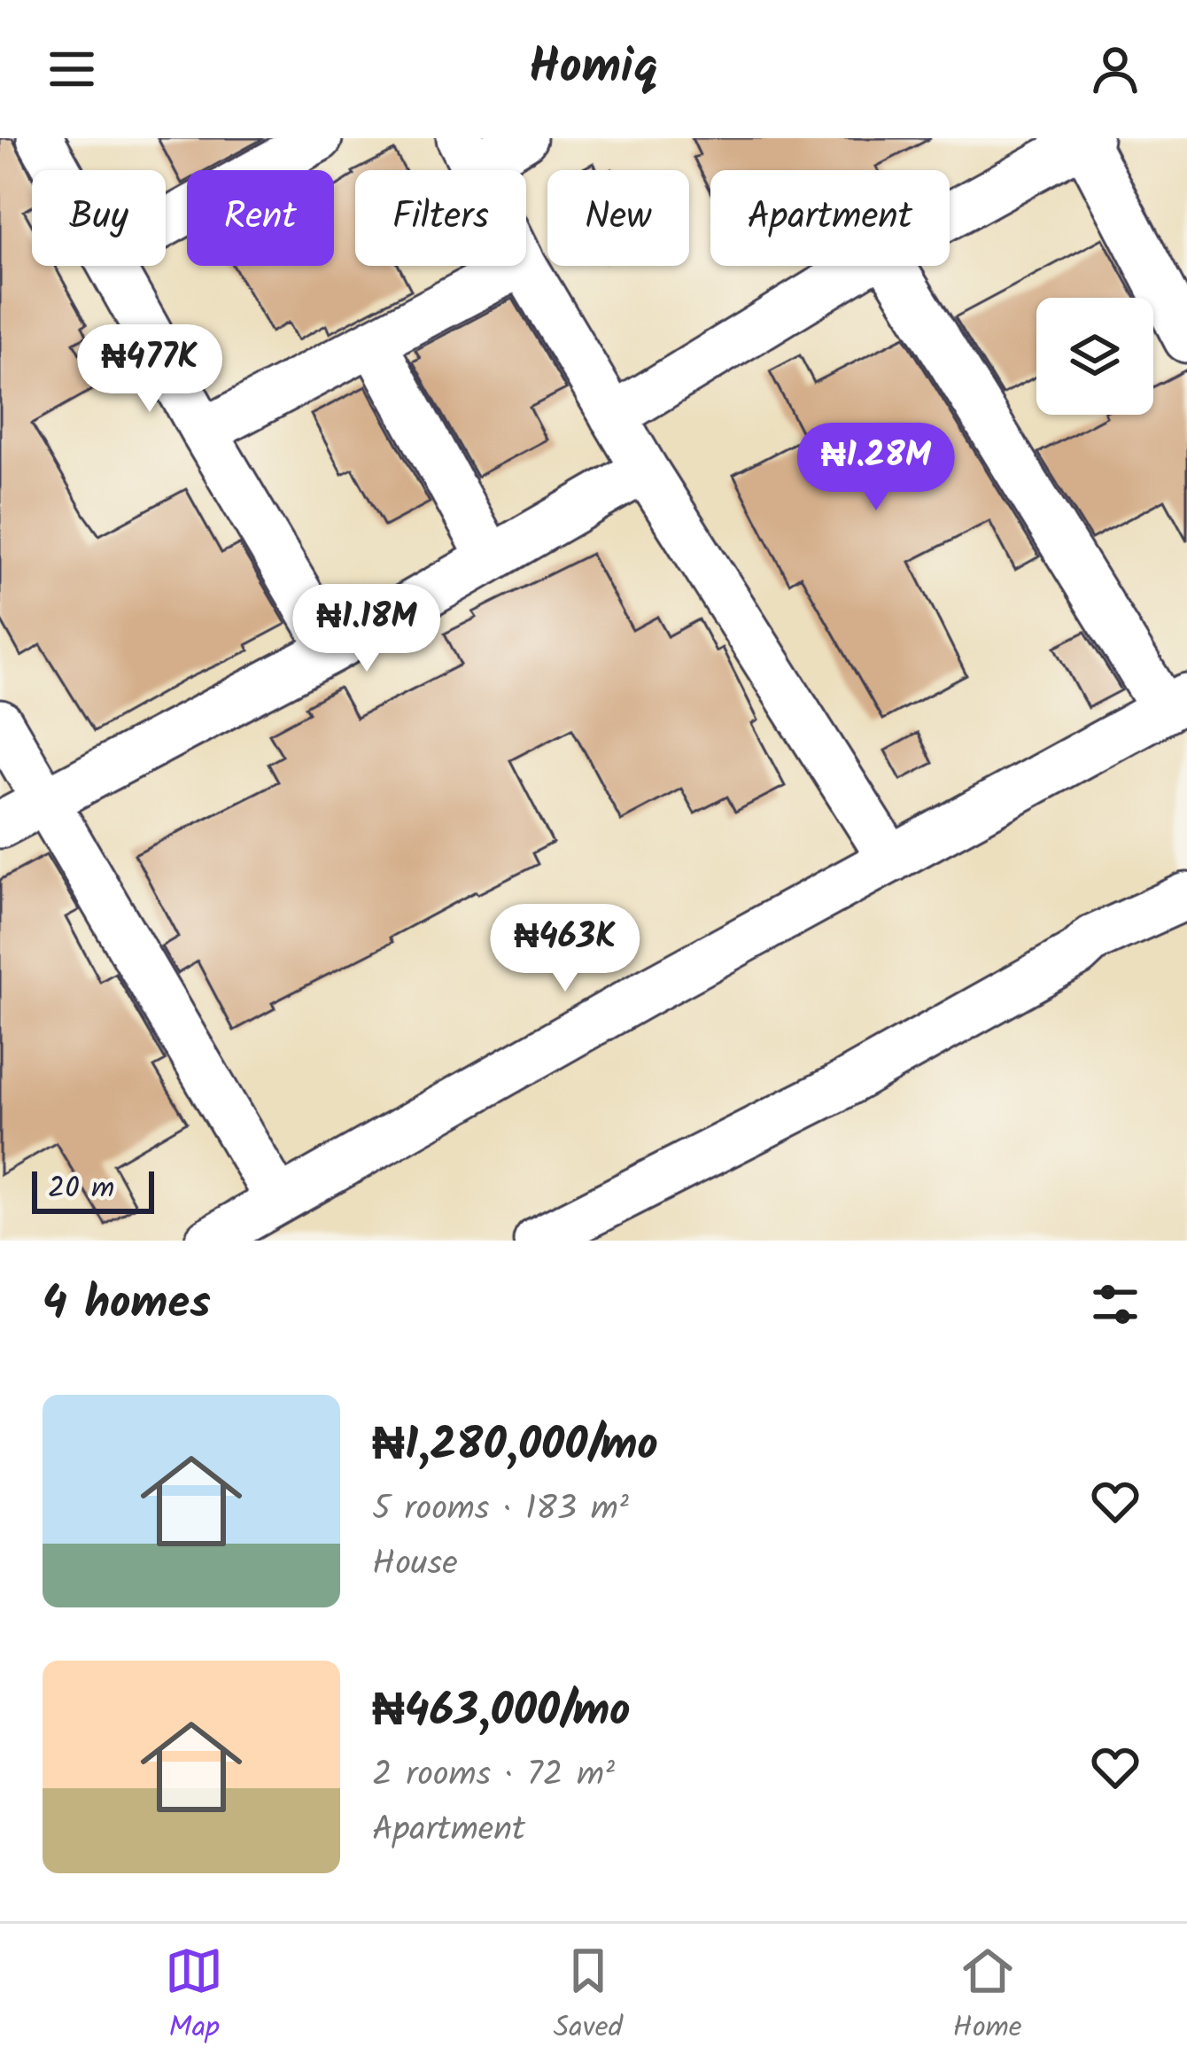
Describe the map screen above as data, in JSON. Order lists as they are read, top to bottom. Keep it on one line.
{"scale_bar":"20 m","page":{"header":"Homiq","chip":["Buy","Rent","Filters","New","Apartment"],"price":["₦477K","₦1.28M","₦1.18M","₦463K"],"scale":"20 m","heading":"4 homes","list":[{"name":"₦1,280,000/mo","note":"5 rooms · 183 m² · House"},{"name":"₦463,000/mo","note":"2 rooms · 72 m² · Apartment"}],"tabs":["Map","Saved","Home"]}}
